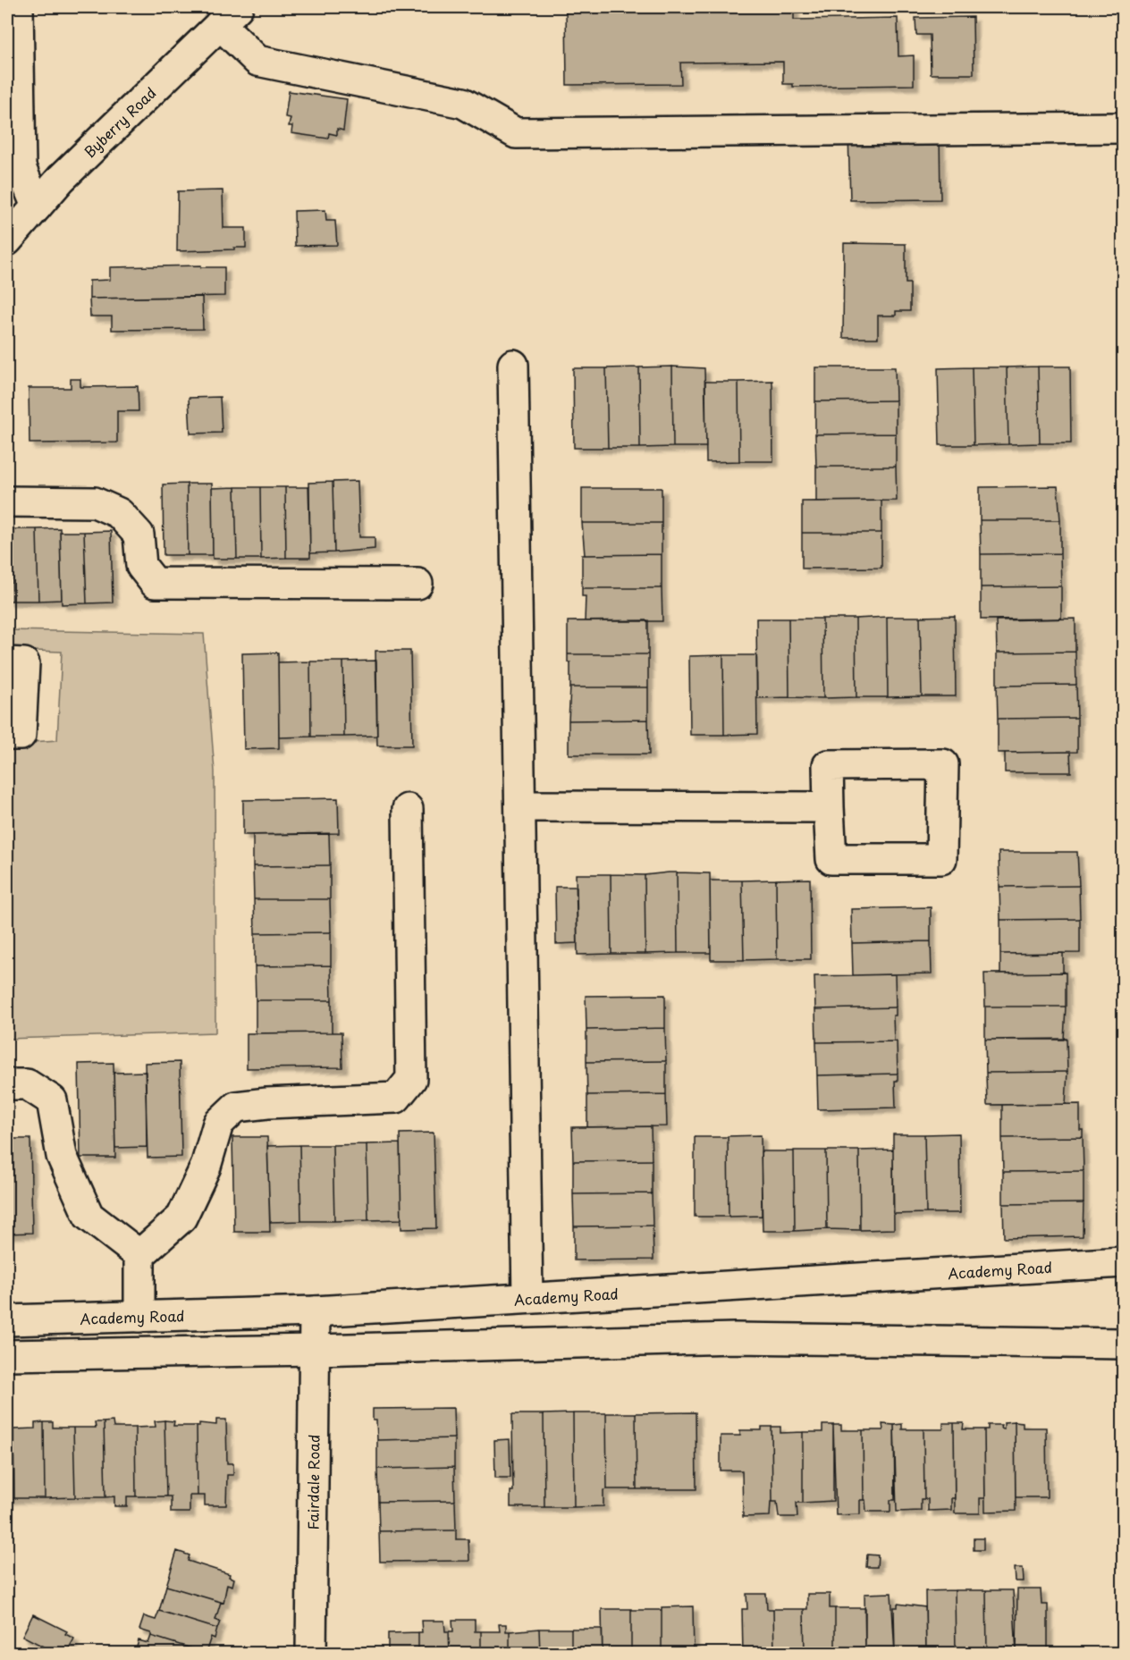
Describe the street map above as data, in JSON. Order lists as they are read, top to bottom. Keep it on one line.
{"streets":{"main road":["Byberry Road","Academy Road","Fairdale Road"]},"crossings":[["Academy Road","Fairdale Road"]]}
